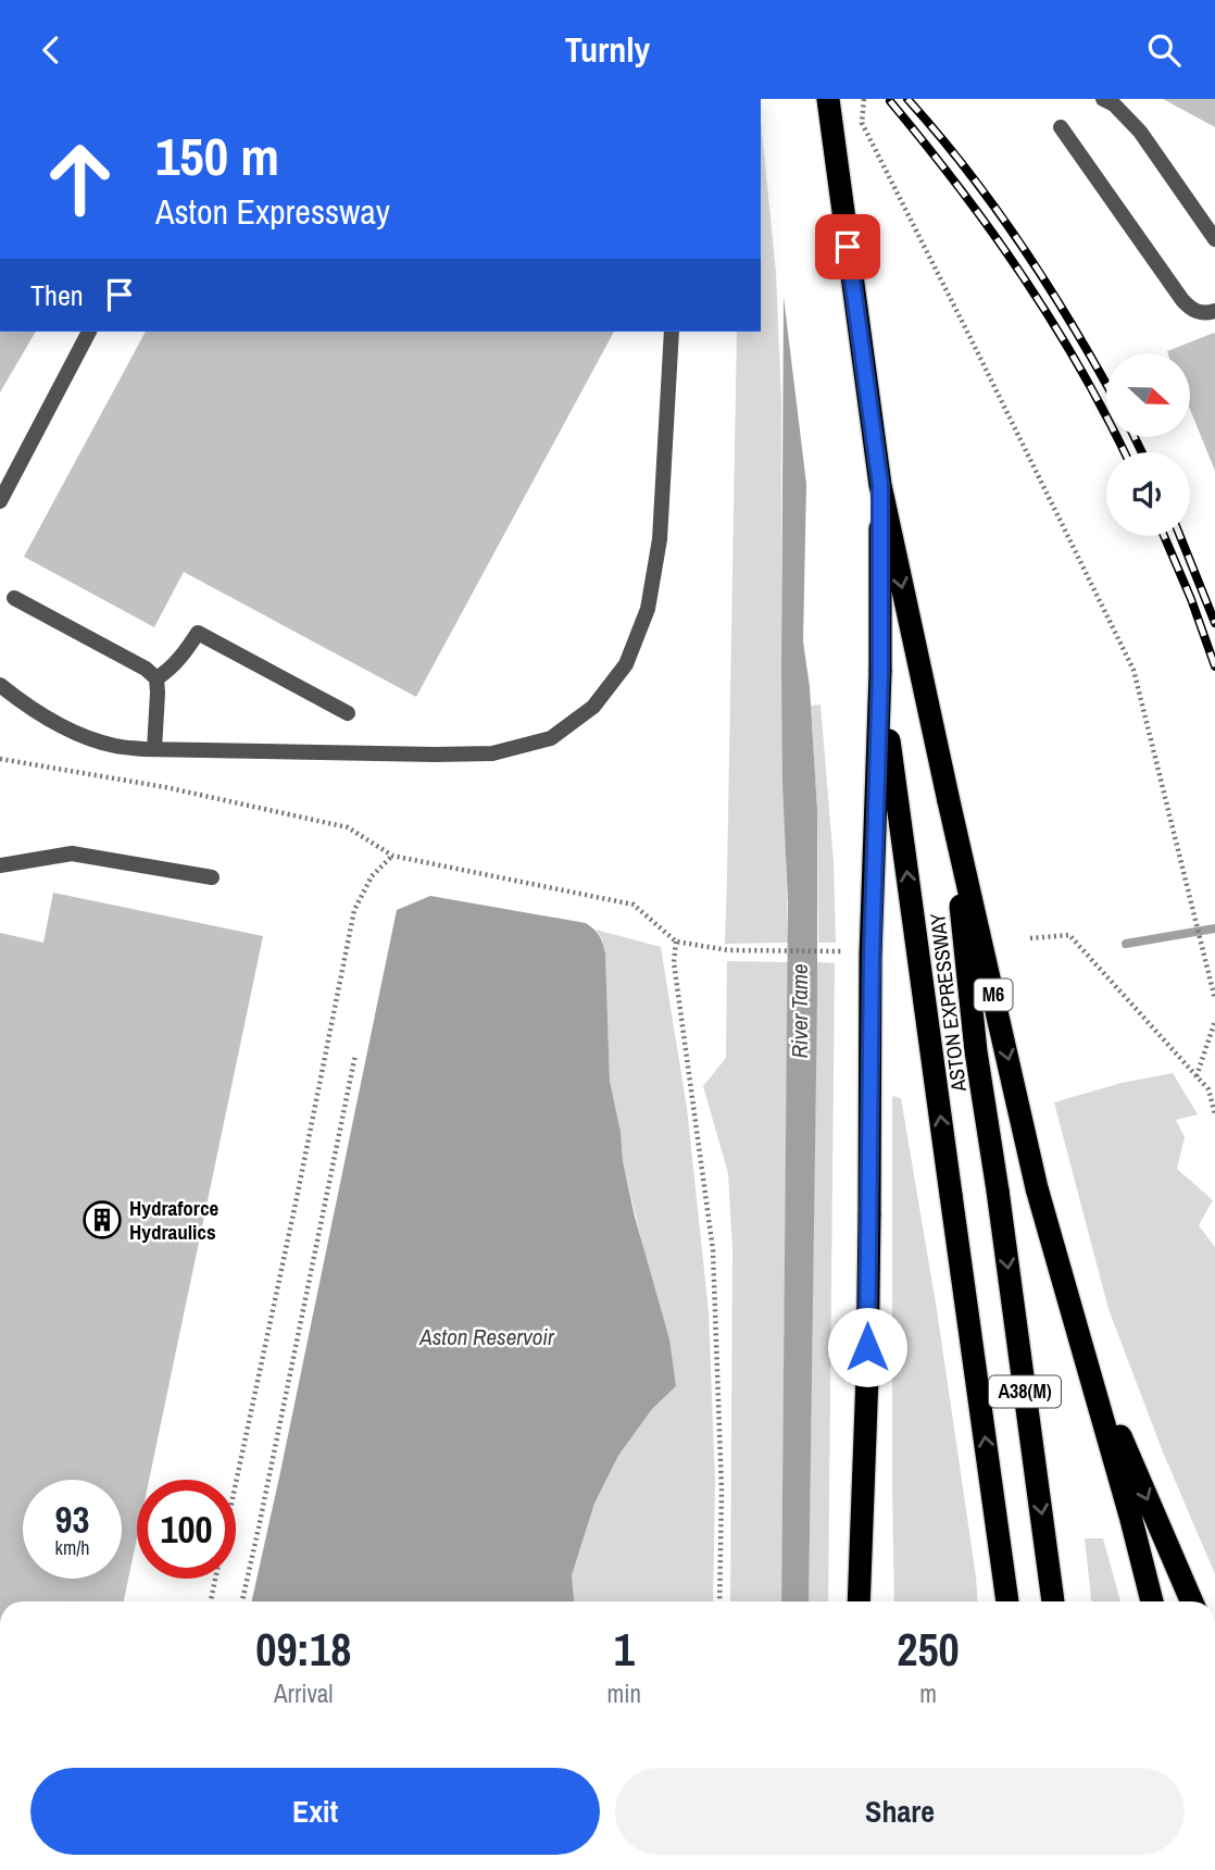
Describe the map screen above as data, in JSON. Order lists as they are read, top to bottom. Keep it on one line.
{"streets":{"highway":["M6","ASTON EXPRESSWAY","A38(M)"]},"crossings":[["M6","ASTON EXPRESSWAY"],["ASTON EXPRESSWAY","A38(M)"]],"water":["River Tame","Aston Reservoir"],"places":{"building":["Hydraforce Hydraulics"]},"north":"right","page":{"header":"Turnly","turn":["150 m","Aston Expressway"],"then":"Then","speed":"93 km/h","limit":"100","eta":["09:18","Arrival","1","min","250","m"],"buttons":["Exit","Share"]}}
